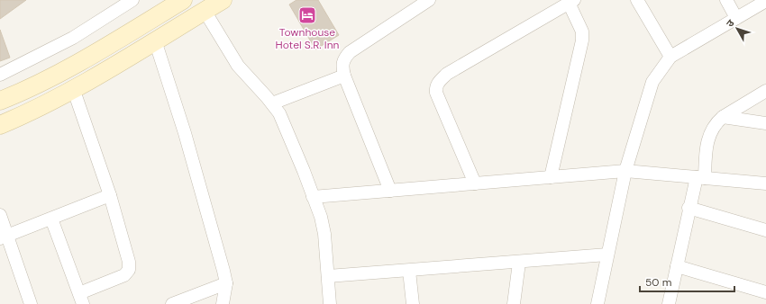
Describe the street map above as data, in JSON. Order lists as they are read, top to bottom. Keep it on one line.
{"places":{"hotel":["Townhouse Hotel S.R. Inn"]},"scale_bar":"50 m","north":"top left"}
